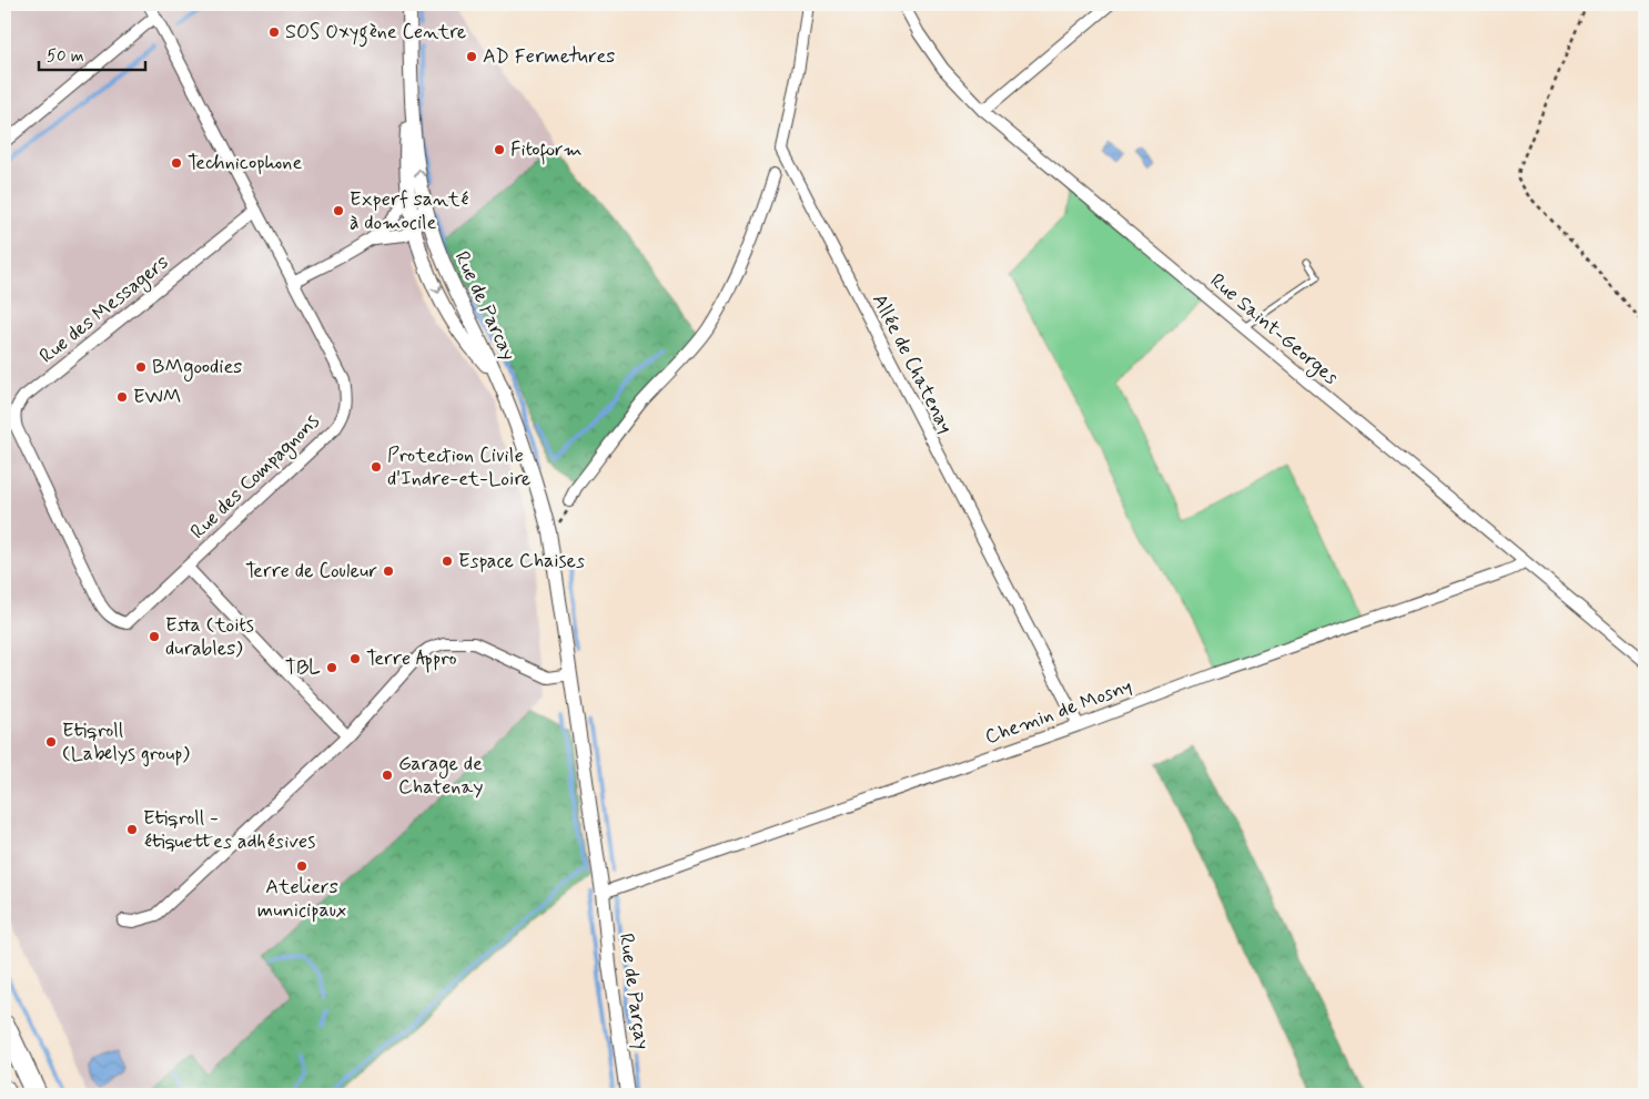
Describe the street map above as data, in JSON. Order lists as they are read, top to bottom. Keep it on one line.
{"streets":{"street":["Rue de Parcay","Rue des Messagers","Rue Saint-Georges","Allée de Chatenay","Rue des Compagnons","Chemin de Mosny","Rue de Parçay"]},"crossings":[["Rue de Parcay","Rue de Parçay"],["Rue des Messagers","Rue des Compagnons"],["Rue Saint-Georges","Chemin de Mosny"],["Allée de Chatenay","Chemin de Mosny"],["Chemin de Mosny","Rue de Parçay"]],"places":["SOS Oxygène Centre","AD Fermetures","Fitoform","Technicophone","Experf santé à domocile","BMgoodies","EWM","Protection Civile d'Indre-et-Loire","Espace Chaises","Terre de Couleur","Esta (toits durables)","Terre Appro","TBL","Etiqroll (Labelys group)","Garage de Chatenay","Etiqroll - étiquettes adhésives","Ateliers municipaux"],"scale_bar":"50 m"}
